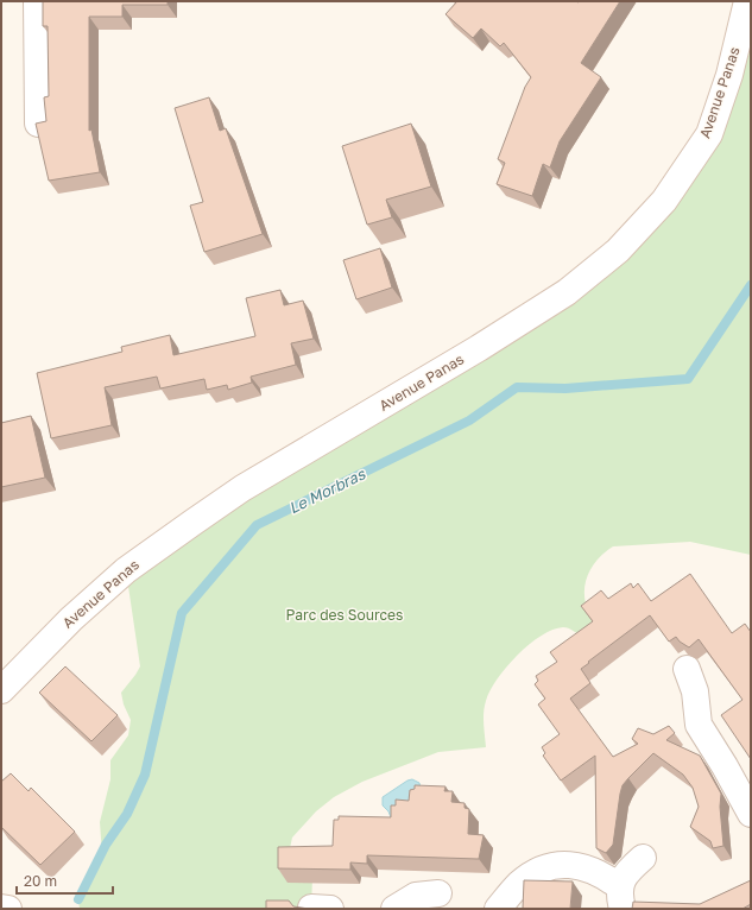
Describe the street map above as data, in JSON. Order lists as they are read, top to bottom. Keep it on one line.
{"streets":{"street":["Avenue Panas"]},"water":["Le Morbras"],"parks":["Parc des Sources"],"scale_bar":"20 m"}
